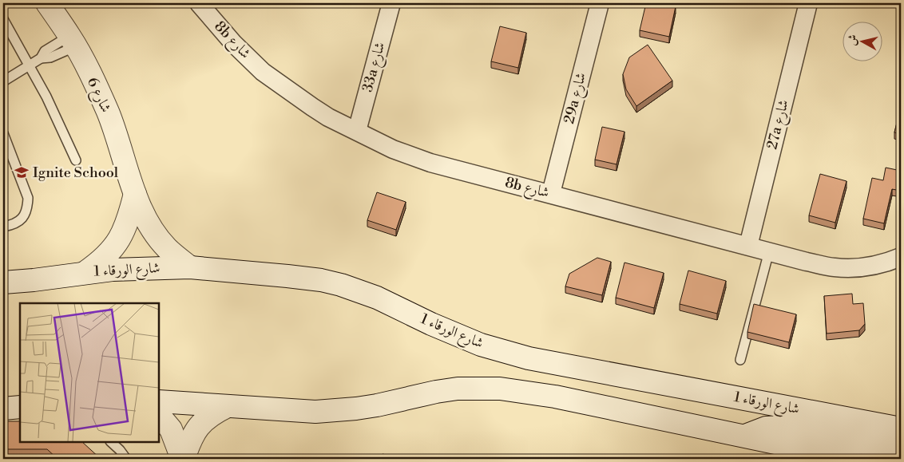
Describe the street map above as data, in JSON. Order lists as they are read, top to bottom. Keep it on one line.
{"streets":{"main road":["شارع 6","شارع الورقاء 1"],"street":["8b شارع","33a شارع","29a شارع","27a شارع"]},"crossings":[["8b شارع","33a شارع"],["8b شارع","29a شارع"],["8b شارع","27a شارع"],["شارع 6","شارع الورقاء 1"]],"places":{"school or university":["Ignite School"]},"north":"left"}
